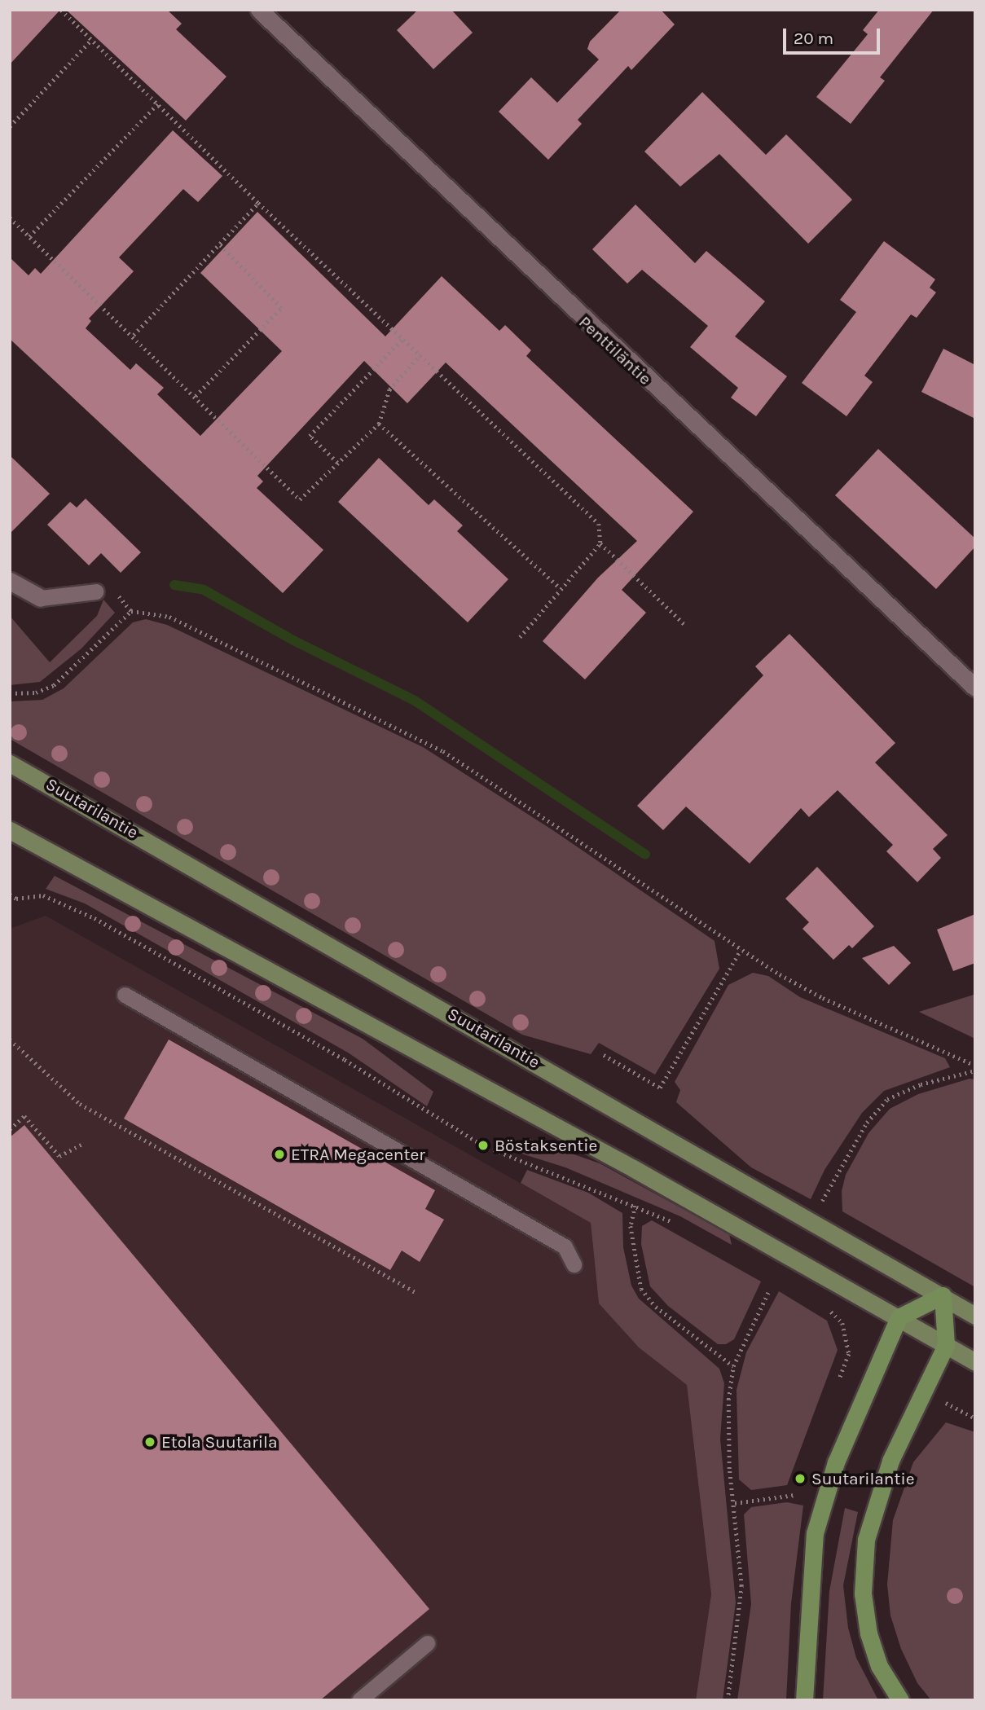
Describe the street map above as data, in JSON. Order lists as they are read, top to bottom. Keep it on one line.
{"streets":{"main road":["Suutarilantie"],"street":["Penttiläntie"]},"places":["Böstaksentie","ETRA Megacenter","Etola Suutarila","Suutarilantie"],"scale_bar":"20 m"}
